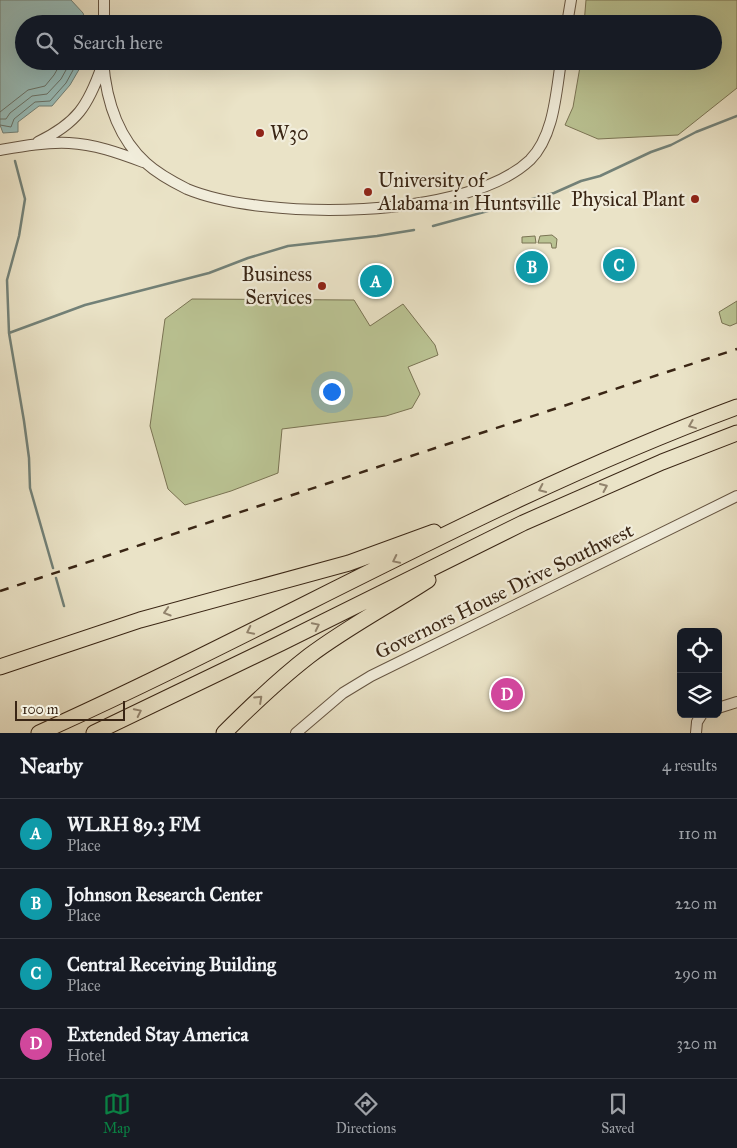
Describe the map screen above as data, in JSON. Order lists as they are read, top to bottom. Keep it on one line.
{"streets":{"street":["Governors House Drive Southwest"]},"places":["W30","University of Alabama in Huntsville","Physical Plant","Business Services"],"scale_bar":"100 m","page":{"search":"Search here","pins":["C","B","A","D"],"scale":"100 m","heading":["Nearby","4 results"],"list":[{"mark":"A","name":"WLRH 89.3 FM","note":"Place","value":"110 m"},{"mark":"B","name":"Johnson Research Center","note":"Place","value":"220 m"},{"mark":"C","name":"Central Receiving Building","note":"Place","value":"290 m"},{"mark":"D","name":"Extended Stay America","note":"Hotel","value":"320 m"}],"nav":["Map","Directions","Saved"]}}
